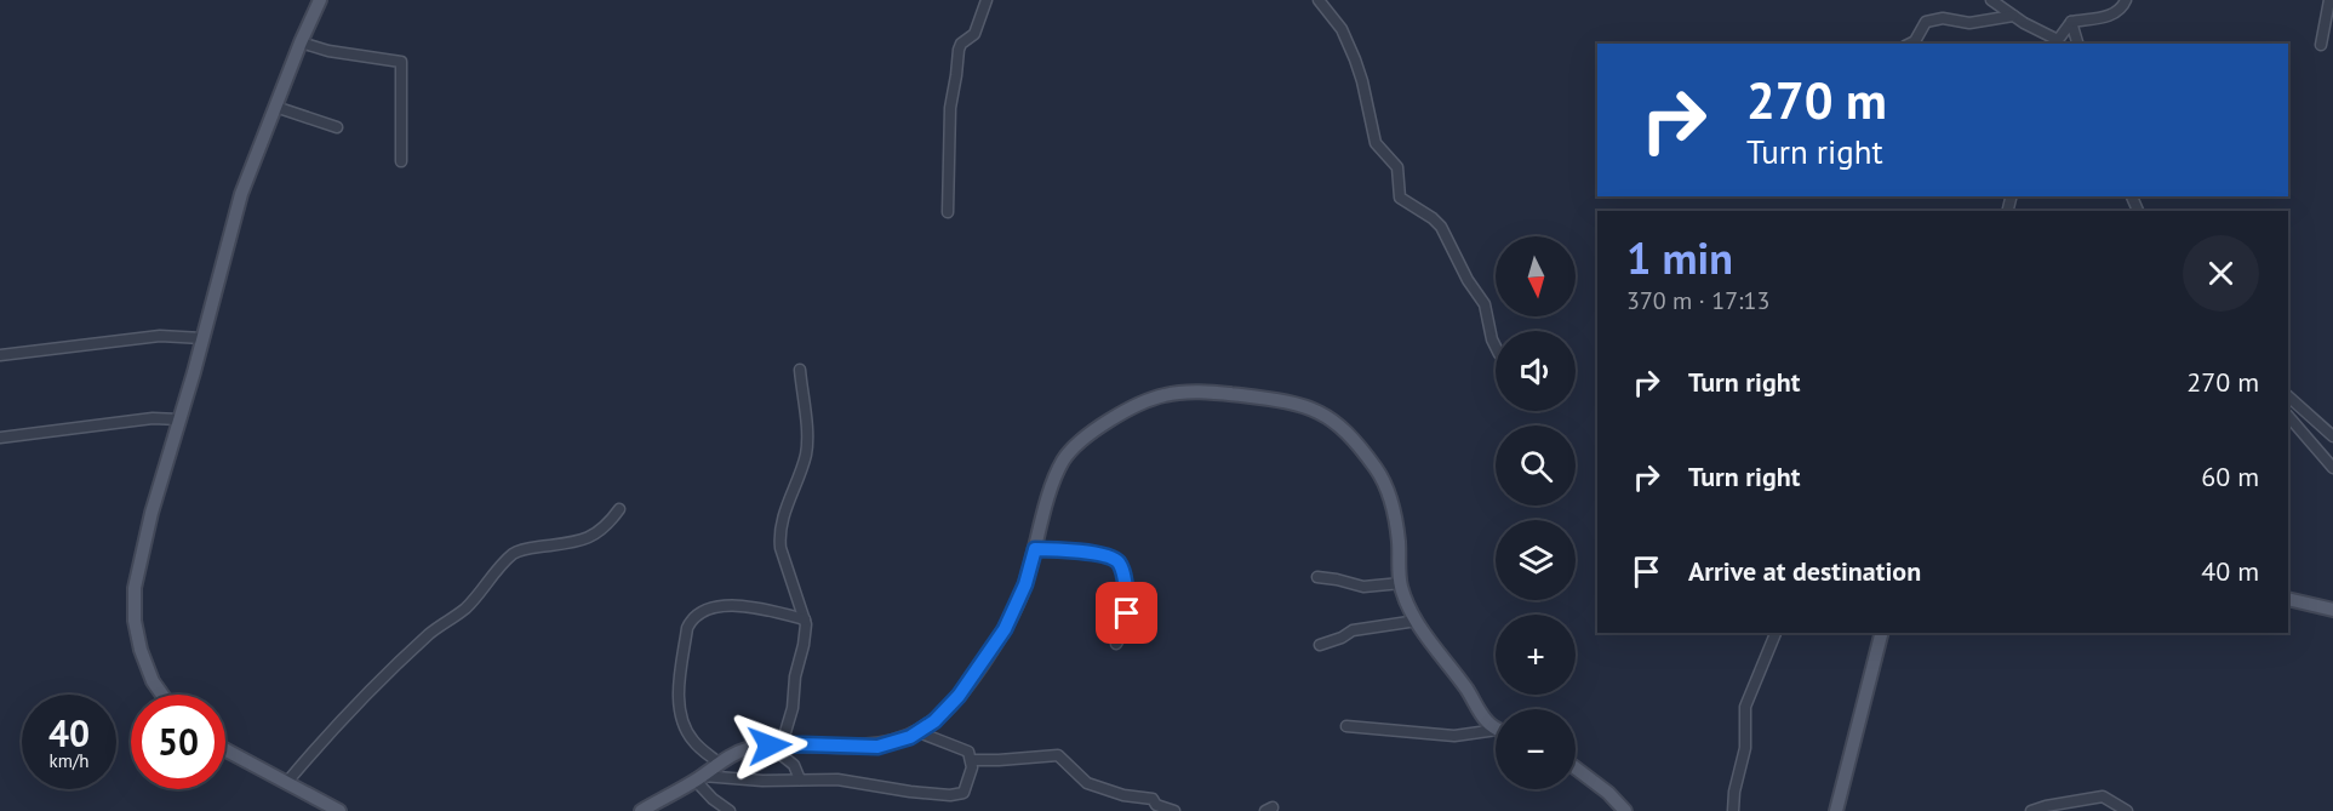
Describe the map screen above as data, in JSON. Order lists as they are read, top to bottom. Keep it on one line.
{"north":"bottom","page":{"turn":["270 m","Turn right"],"heading":["1 min","370 m · 17:13"],"map_buttons":["+","−"],"list":[{"name":"Turn right","value":"270 m"},{"name":"Turn right","value":"60 m"},{"name":"Arrive at destination","value":"40 m"}],"speed":"40 km/h","limit":"50"}}
